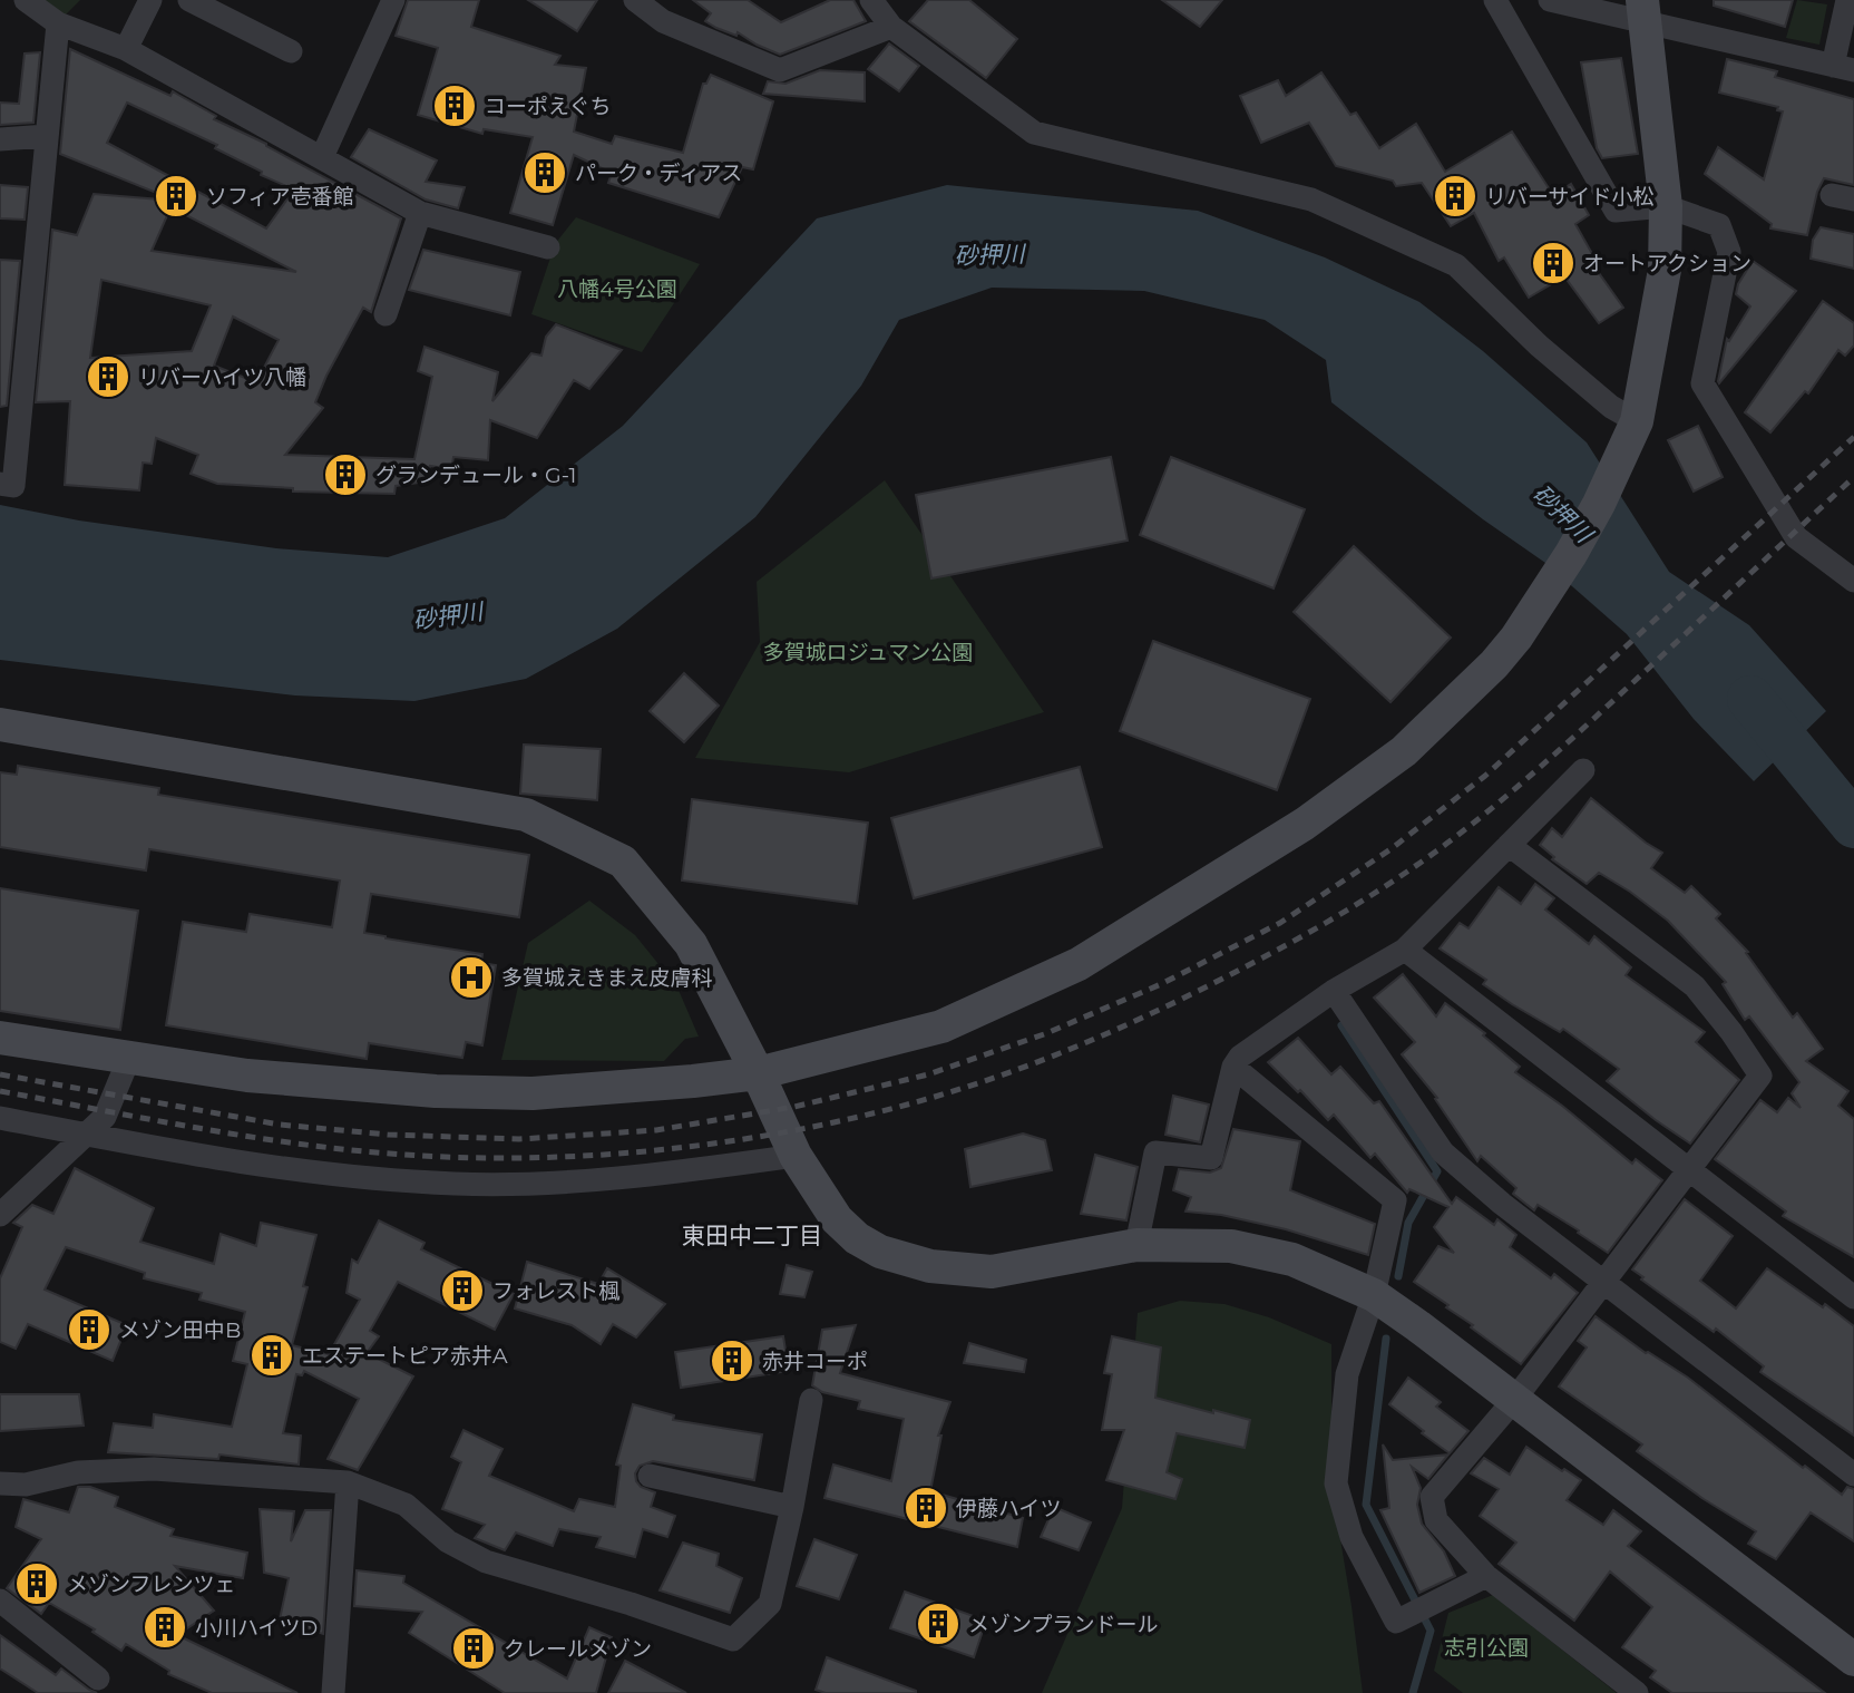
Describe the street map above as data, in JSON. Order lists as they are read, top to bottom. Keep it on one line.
{"districts":["東田中二丁目"],"water":["砂押川"],"parks":["八幡4号公園","多賀城ロジュマン公園","志引公園"],"places":{"building":["コーポえぐち","パーク・ディアス","ソフィア壱番館","リバーサイド小松","オートアクション","リバーハイツ八幡","グランデュール・G-1","フォレスト楓","メゾン田中B","エステートピア赤井A","赤井コーポ","伊藤ハイツ","メゾンフレンツェ","メゾンプランドール","小川ハイツD","クレールメゾン"],"hospital":["多賀城えきまえ皮膚科"]}}
